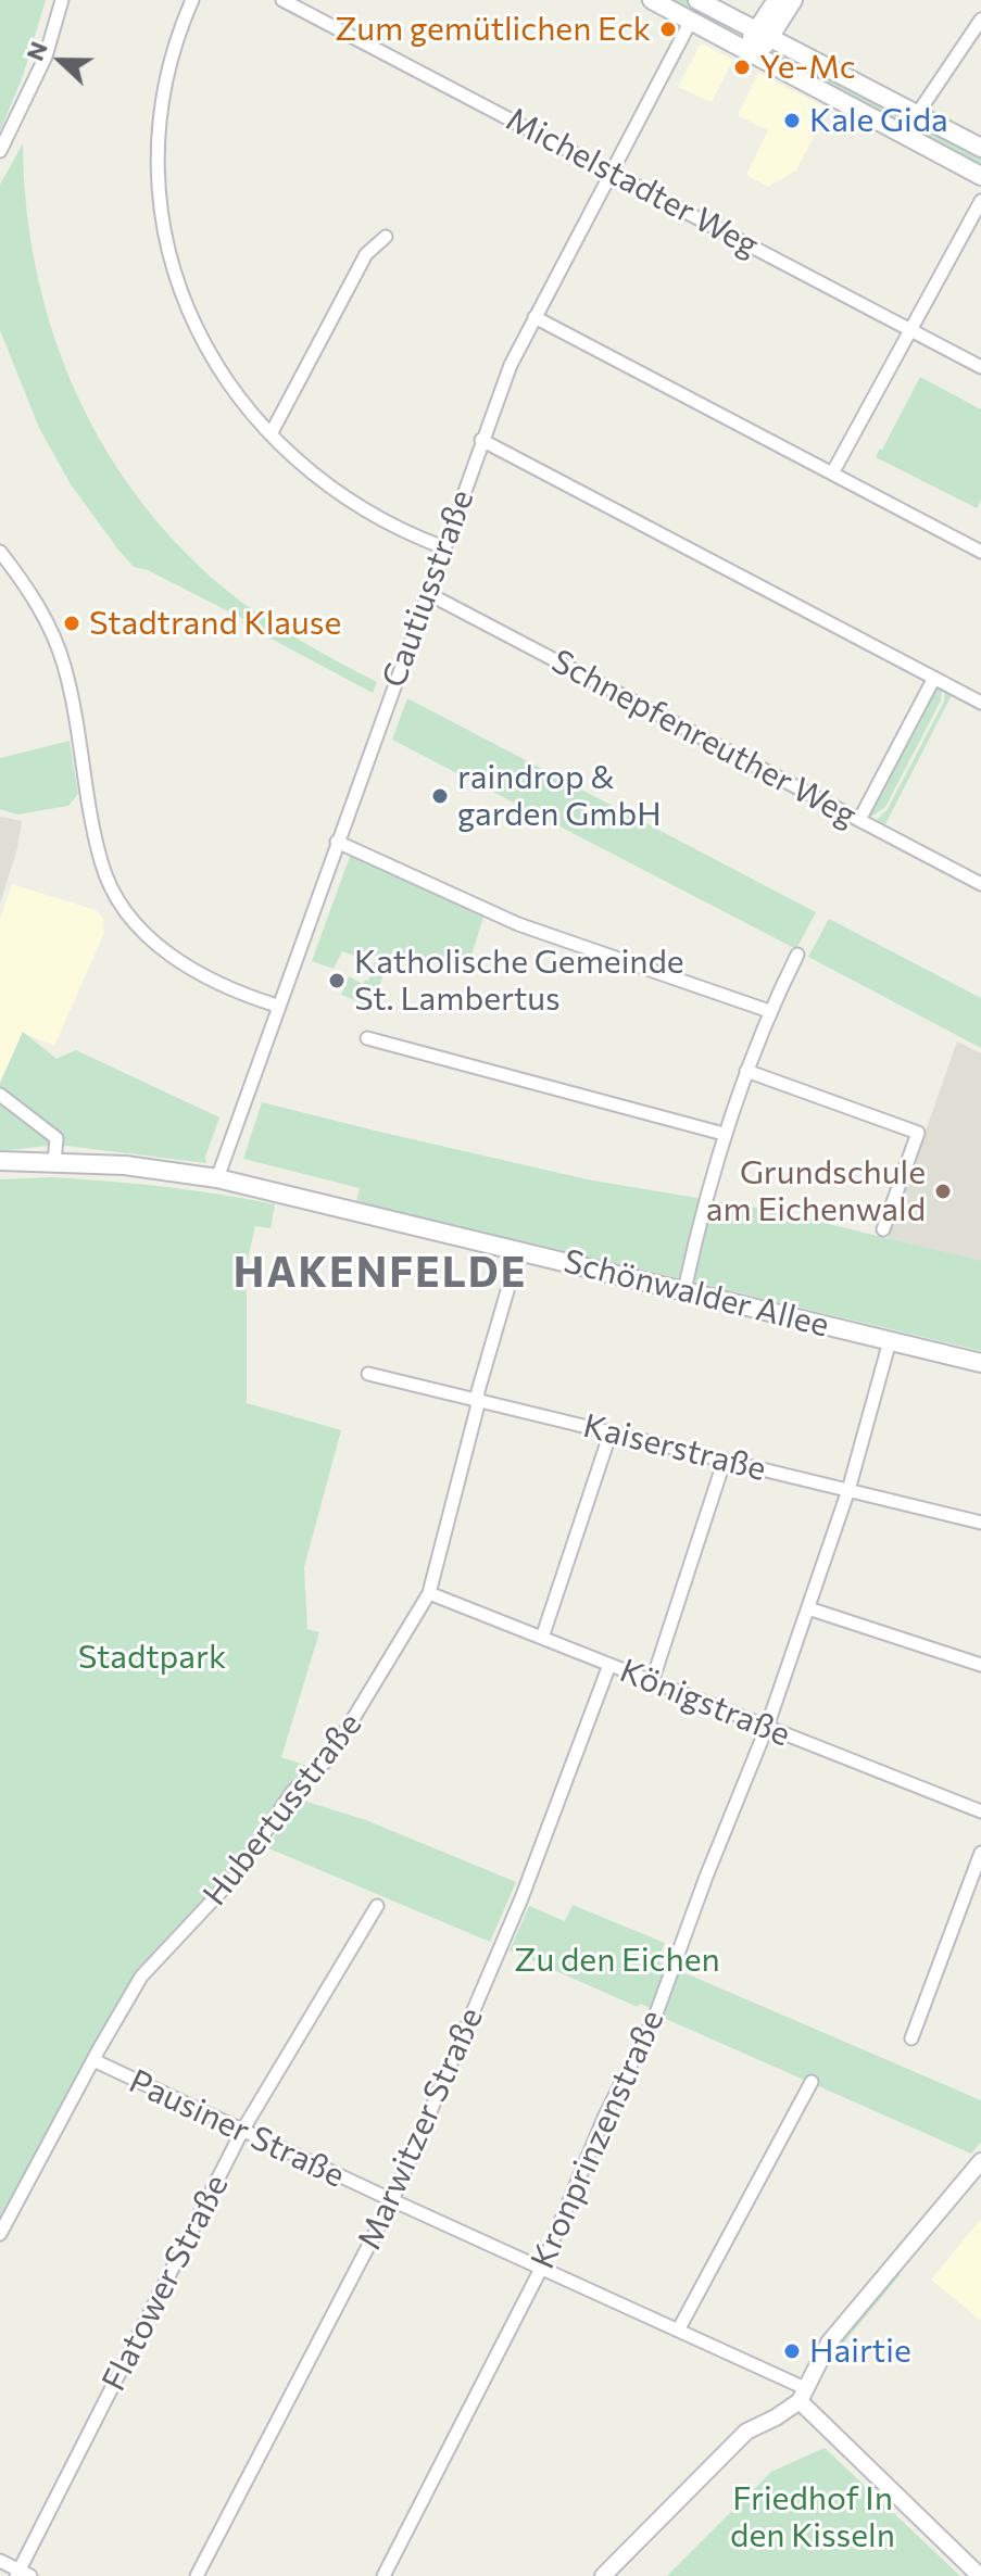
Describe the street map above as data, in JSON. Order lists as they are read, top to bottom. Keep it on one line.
{"streets":{"main road":["Schönwalder Allee"],"street":["Michelstadter Weg","Cautiusstraße","Schnepfenreuther Weg","Kaiserstraße","Königstraße","Hubertusstraße","Pausiner Straße","Marwitzer Straße","Kronprinzenstraße","Flatower Straße"]},"crossings":[["Michelstadter Weg","Cautiusstraße"],["Cautiusstraße","Schnepfenreuther Weg"],["Cautiusstraße","Schönwalder Allee"],["Schönwalder Allee","Hubertusstraße"],["Schönwalder Allee","Kronprinzenstraße"],["Kaiserstraße","Hubertusstraße"],["Kaiserstraße","Kronprinzenstraße"],["Königstraße","Hubertusstraße"],["Königstraße","Marwitzer Straße"],["Königstraße","Kronprinzenstraße"],["Hubertusstraße","Pausiner Straße"],["Pausiner Straße","Marwitzer Straße"],["Pausiner Straße","Kronprinzenstraße"],["Pausiner Straße","Flatower Straße"]],"districts":["HAKENFELDE"],"parks":["Stadtpark","Zu den Eichen","Friedhof In den Kisseln"],"places":["Zum gemütlichen Eck","Ye-Mc","Kale Gida","Stadtrand Klause","raindrop & garden GmbH","Katholische Gemeinde St. Lambertus","Grundschule am Eichenwald","Hairtie"],"north":"left"}
